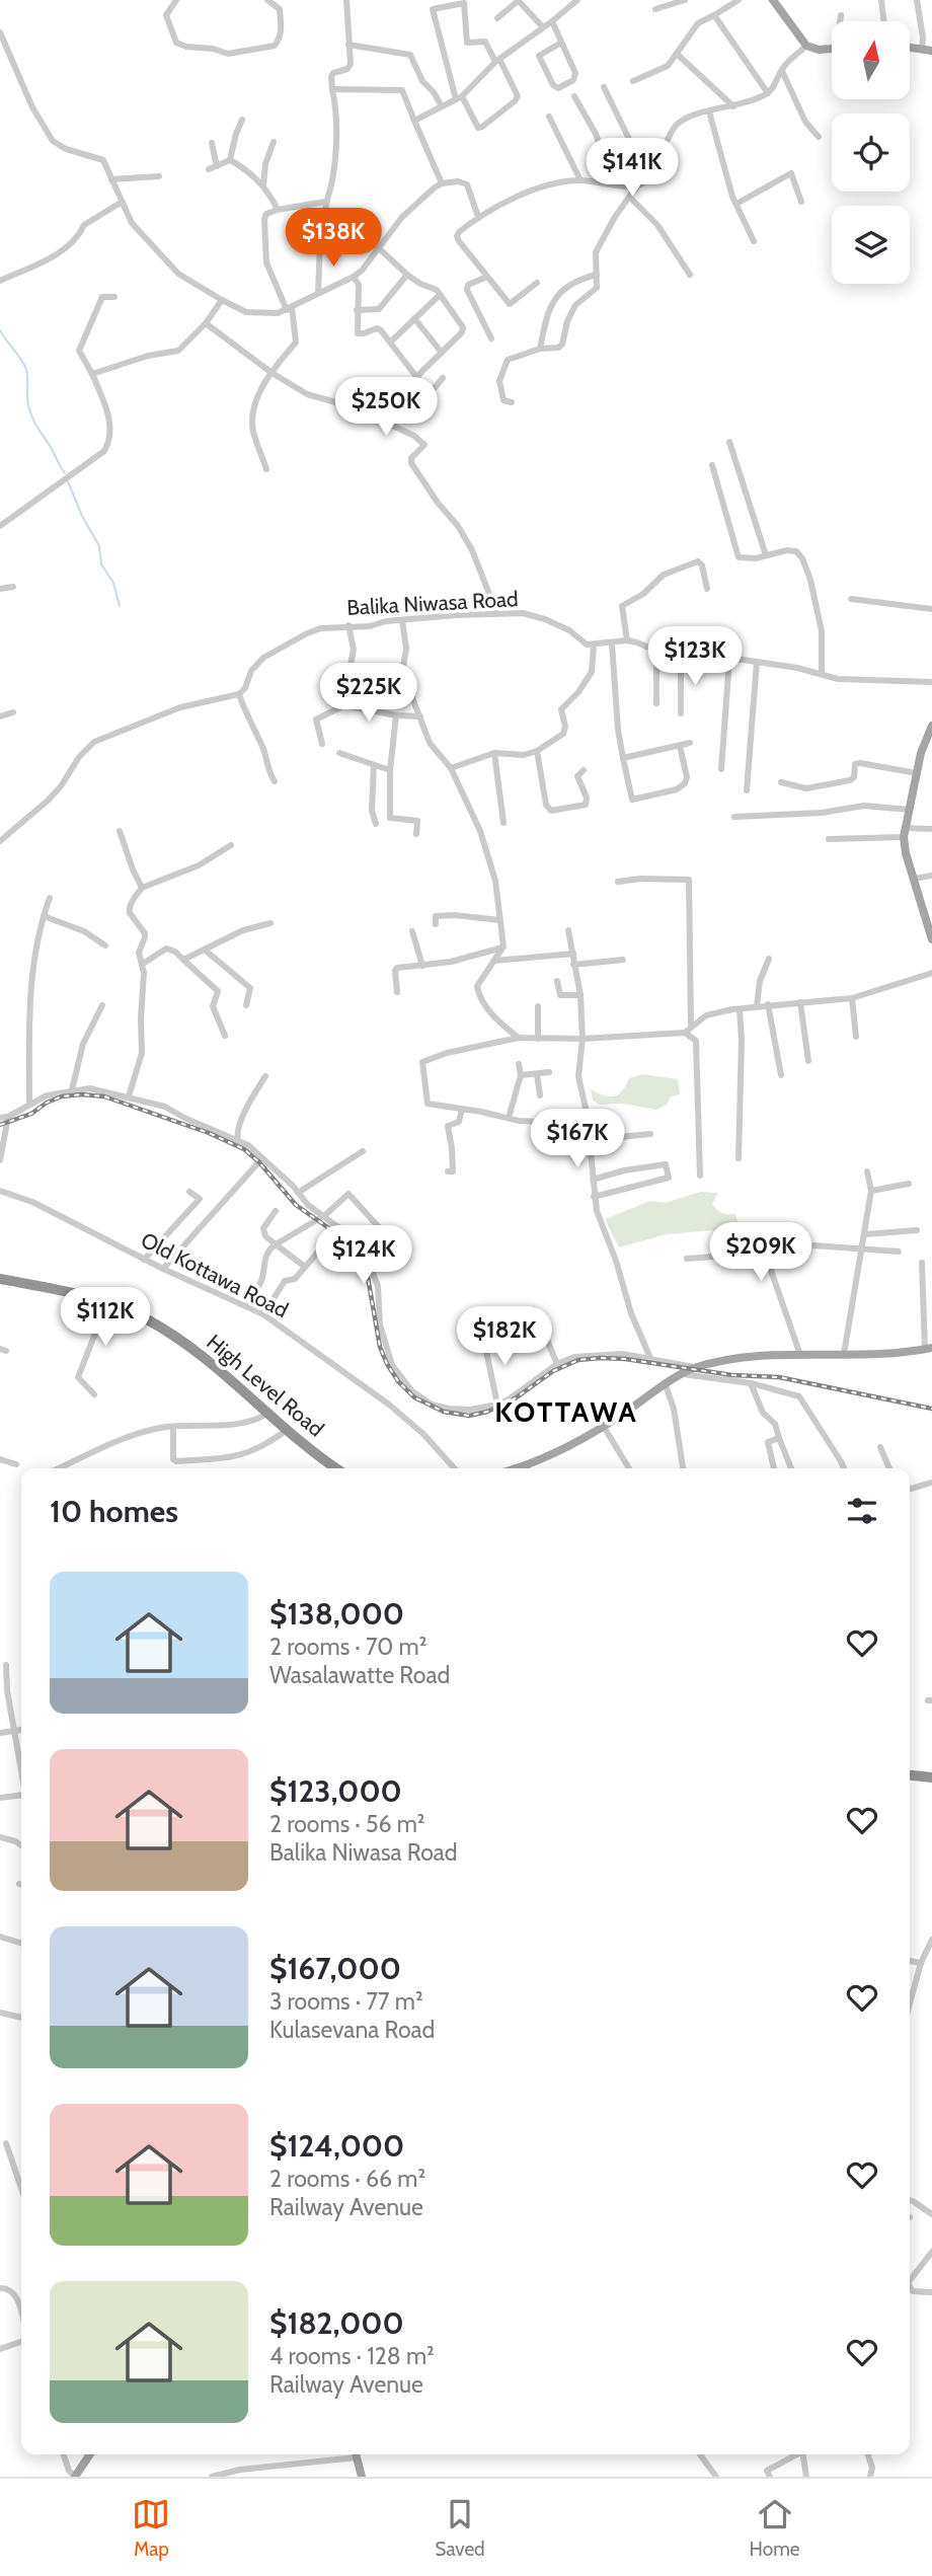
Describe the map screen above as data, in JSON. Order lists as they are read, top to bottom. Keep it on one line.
{"streets":{"highway":["High Level Road"],"street":["Balika Niwasa Road","Old Kottawa Road"]},"districts":["KOTTAWA"],"north":"top","page":{"price":["$141K","$138K","$250K","$123K","$225K","$167K","$209K","$124K","$112K","$182K"],"heading":"10 homes","list":[{"name":"$138,000","note":"2 rooms · 70 m² · Wasalawatte Road"},{"name":"$123,000","note":"2 rooms · 56 m² · Balika Niwasa Road"},{"name":"$167,000","note":"3 rooms · 77 m² · Kulasevana Road"},{"name":"$124,000","note":"2 rooms · 66 m² · Railway Avenue"},{"name":"$182,000","note":"4 rooms · 128 m² · Railway Avenue"}],"tabs":["Map","Saved","Home"]}}
